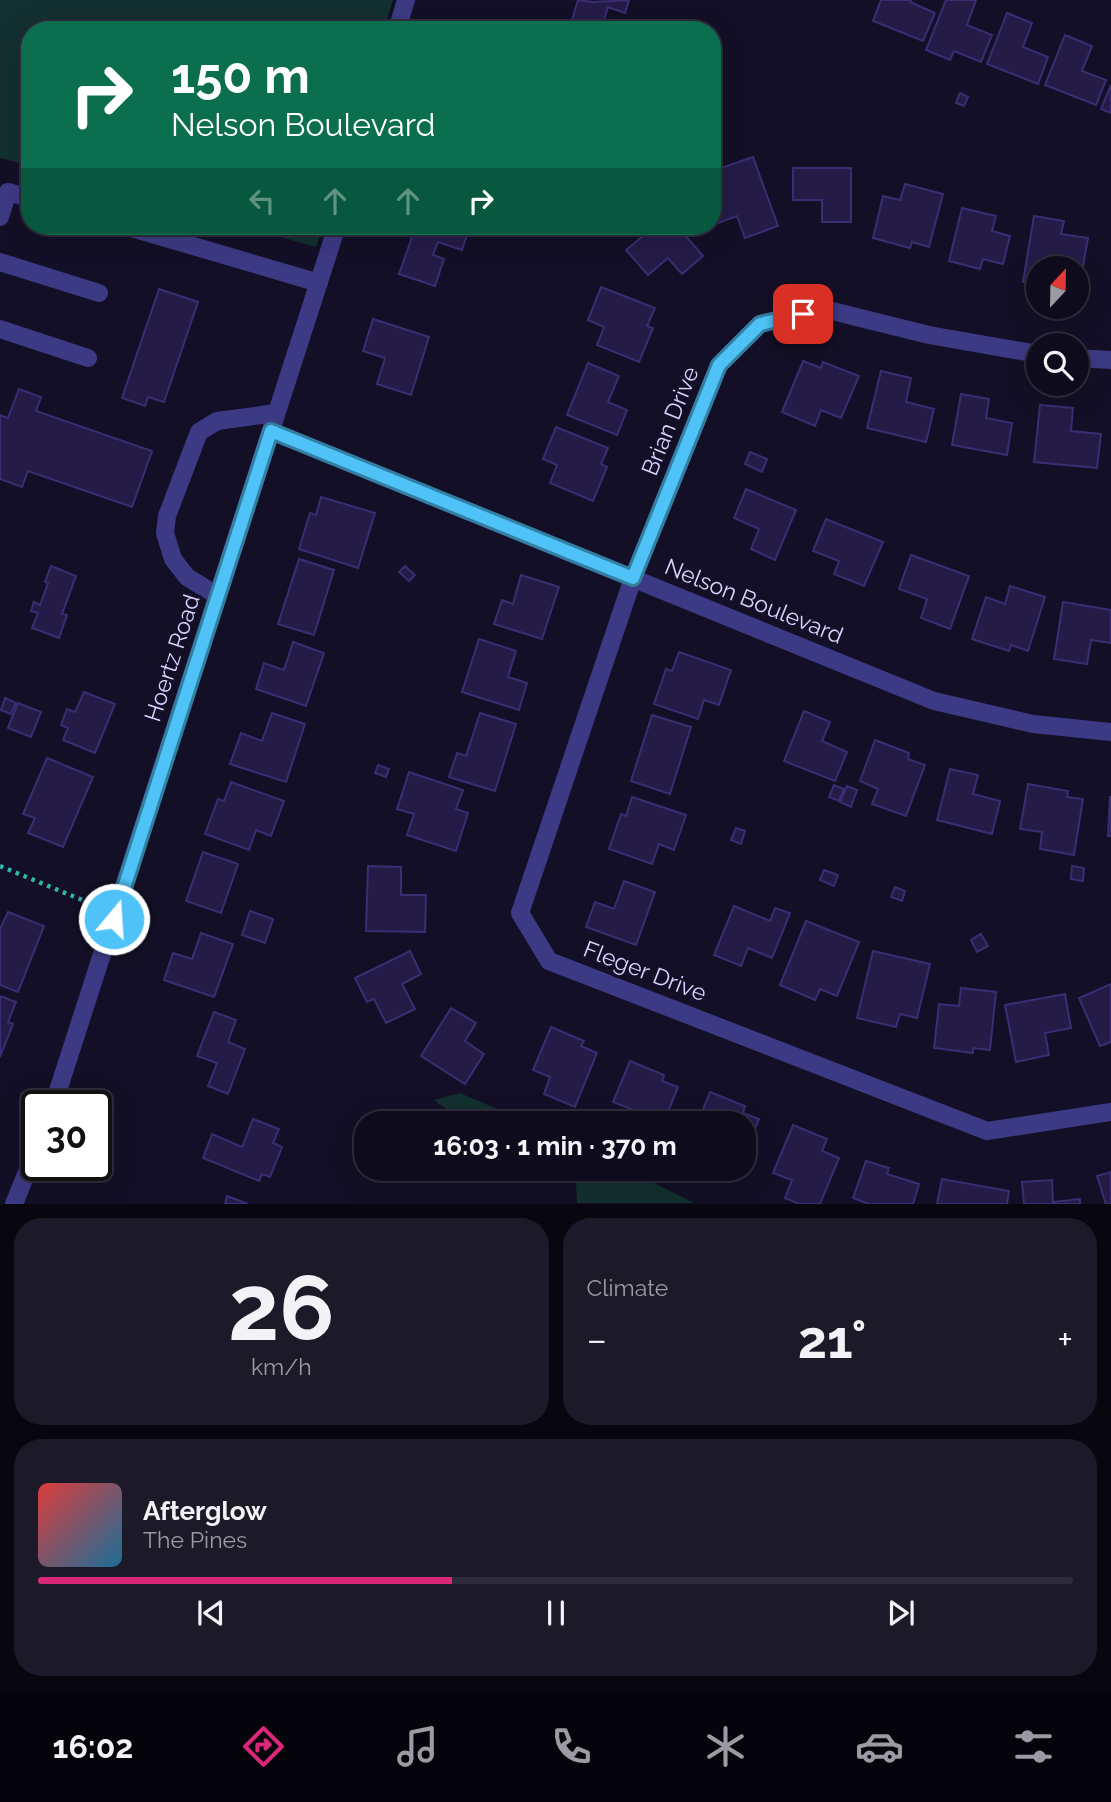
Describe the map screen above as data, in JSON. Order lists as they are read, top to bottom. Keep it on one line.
{"streets":{"street":["Brian Drive","Nelson Boulevard","Hoertz Road","Fleger Drive"]},"crossings":[["Brian Drive","Nelson Boulevard"],["Brian Drive","Fleger Drive"],["Nelson Boulevard","Hoertz Road"],["Nelson Boulevard","Fleger Drive"]],"north":"top","page":{"turn":["150 m","Nelson Boulevard"],"limit":"30","trip":"16:03 · 1 min · 370 m","tile":[["26","km/h"],"Climate"],"heat":["−","21°","+"],"song":["Afterglow","The Pines"],"tabs":"16:02"}}
